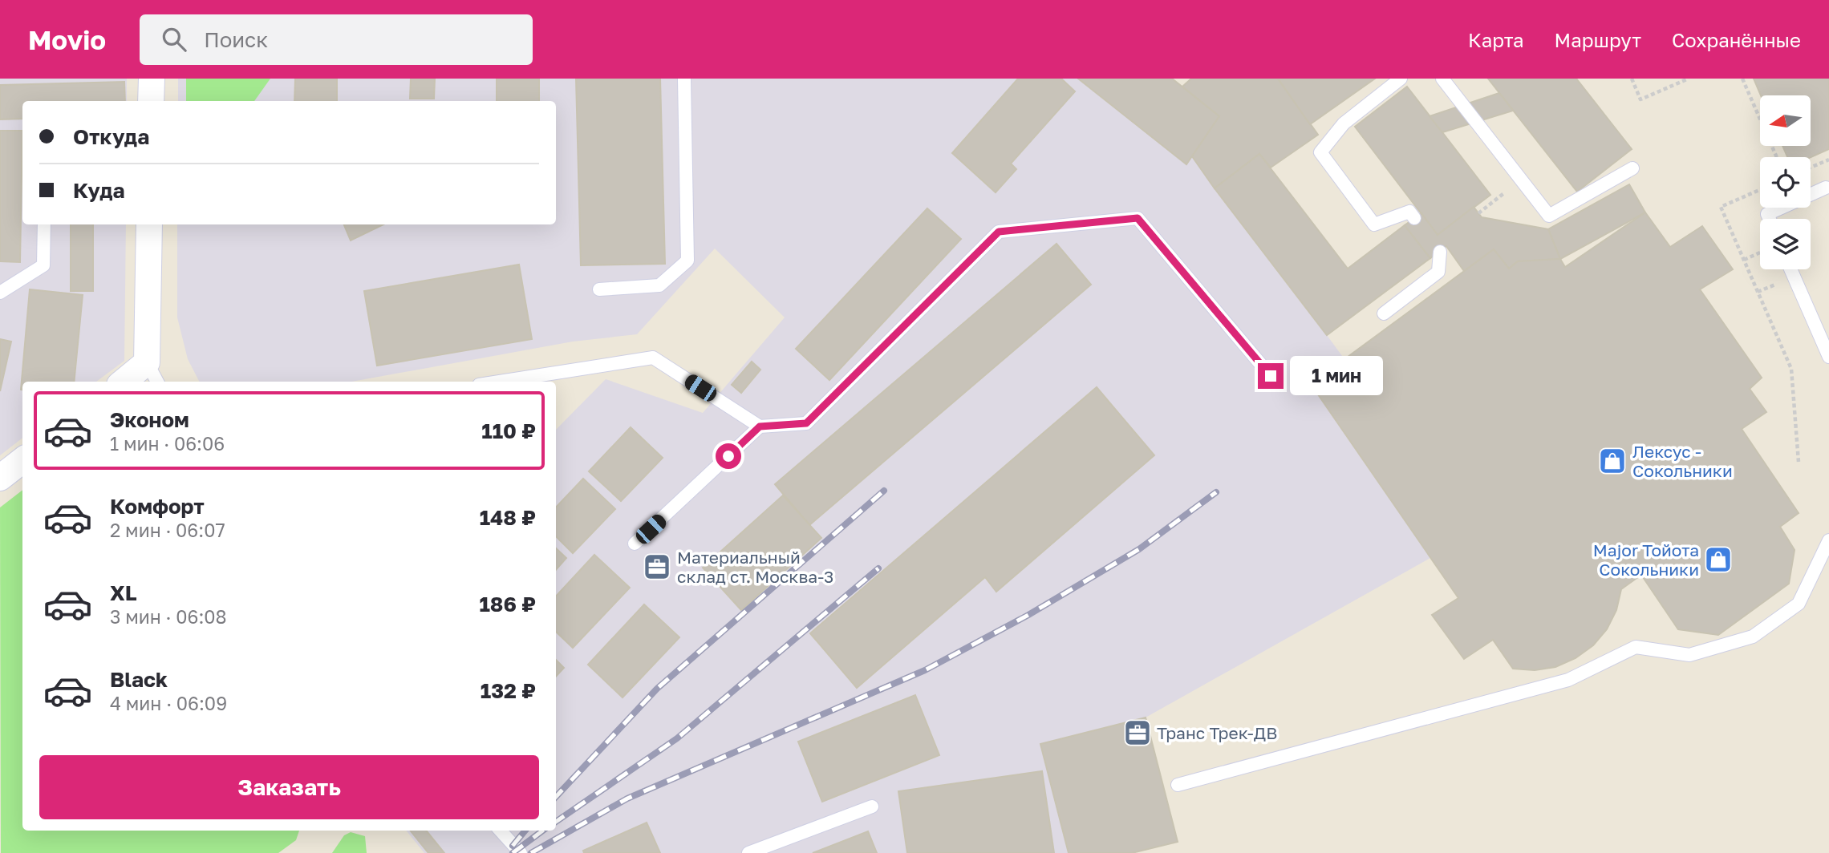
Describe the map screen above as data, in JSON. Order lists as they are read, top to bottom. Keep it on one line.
{"places":{"shop":["Лексус - Сокольники","Major Тойота Сокольники"],"office":["Материальный склад ст. Москва-3","Транс Трек-ДВ"]},"north":"left","page":{"header":"Movio","search":"Поиск","nav":["Карта","Маршрут","Сохранённые"],"banner":["Откуда","Куда"],"bubble":"1 мин","list":[{"name":"Эконом","note":"1 мин · 06:06","value":"110 ₽"},{"name":"Комфорт","note":"2 мин · 06:07","value":"148 ₽"},{"name":"XL","note":"3 мин · 06:08","value":"186 ₽"},{"name":"Black","note":"4 мин · 06:09","value":"132 ₽"}],"buttons":"Заказать"}}
